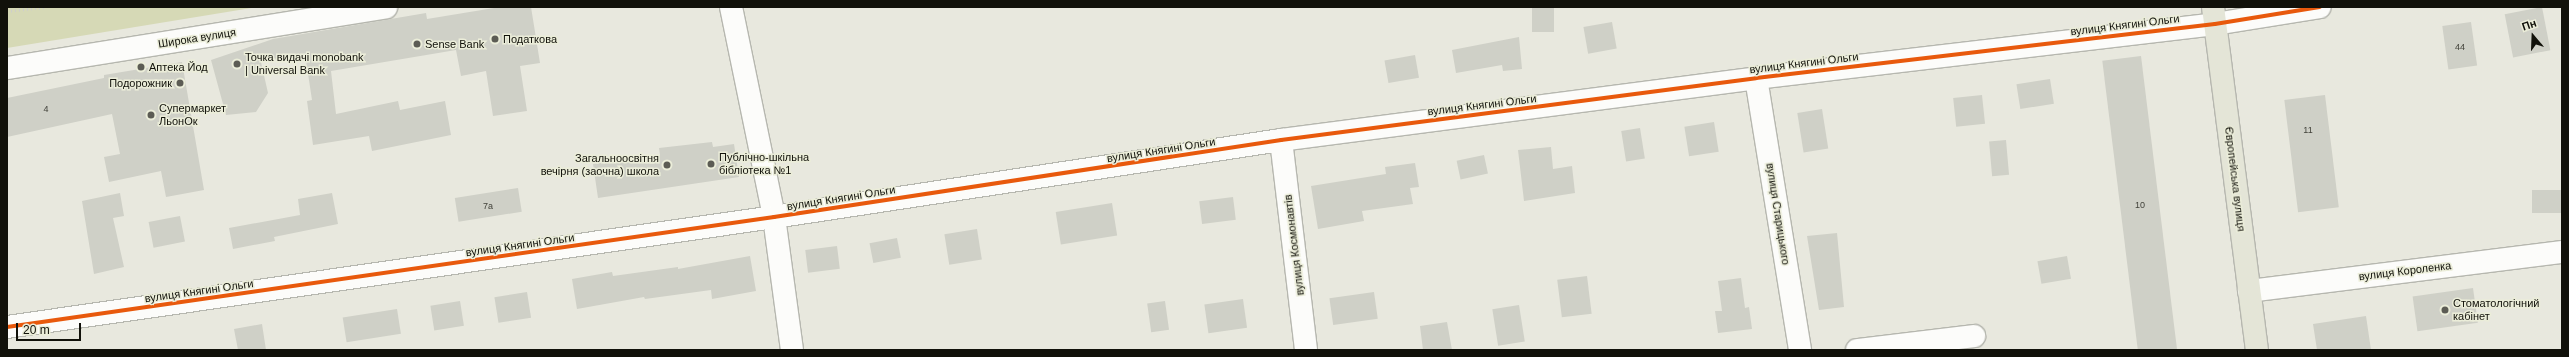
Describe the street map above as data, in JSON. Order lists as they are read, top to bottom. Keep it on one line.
{"streets":{"main road":["Європейська вулиця"],"street":["вулиця Княгині Ольги","Широка вулиця","вулиця Старицького","вулиця Космонавтів","вулиця Короленка"]},"crossings":[["вулиця Княгині Ольги","Європейська вулиця"],["вулиця Княгині Ольги","вулиця Старицького"],["вулиця Княгині Ольги","вулиця Космонавтів"],["Європейська вулиця","вулиця Короленка"]],"places":["Податкова","Sense Bank","Точка видачі monobank | Universal Bank","Аптека Йод","Подорожник","Супермаркет ЛьонОк","Публічно-шкільна бібліотека №1","Загальноосвітня вечірня (заочна) школа","Стоматологічний кабінет"],"house_numbers":["44","4","11","10","7а"],"scale_bar":"20 m","north":"top"}
